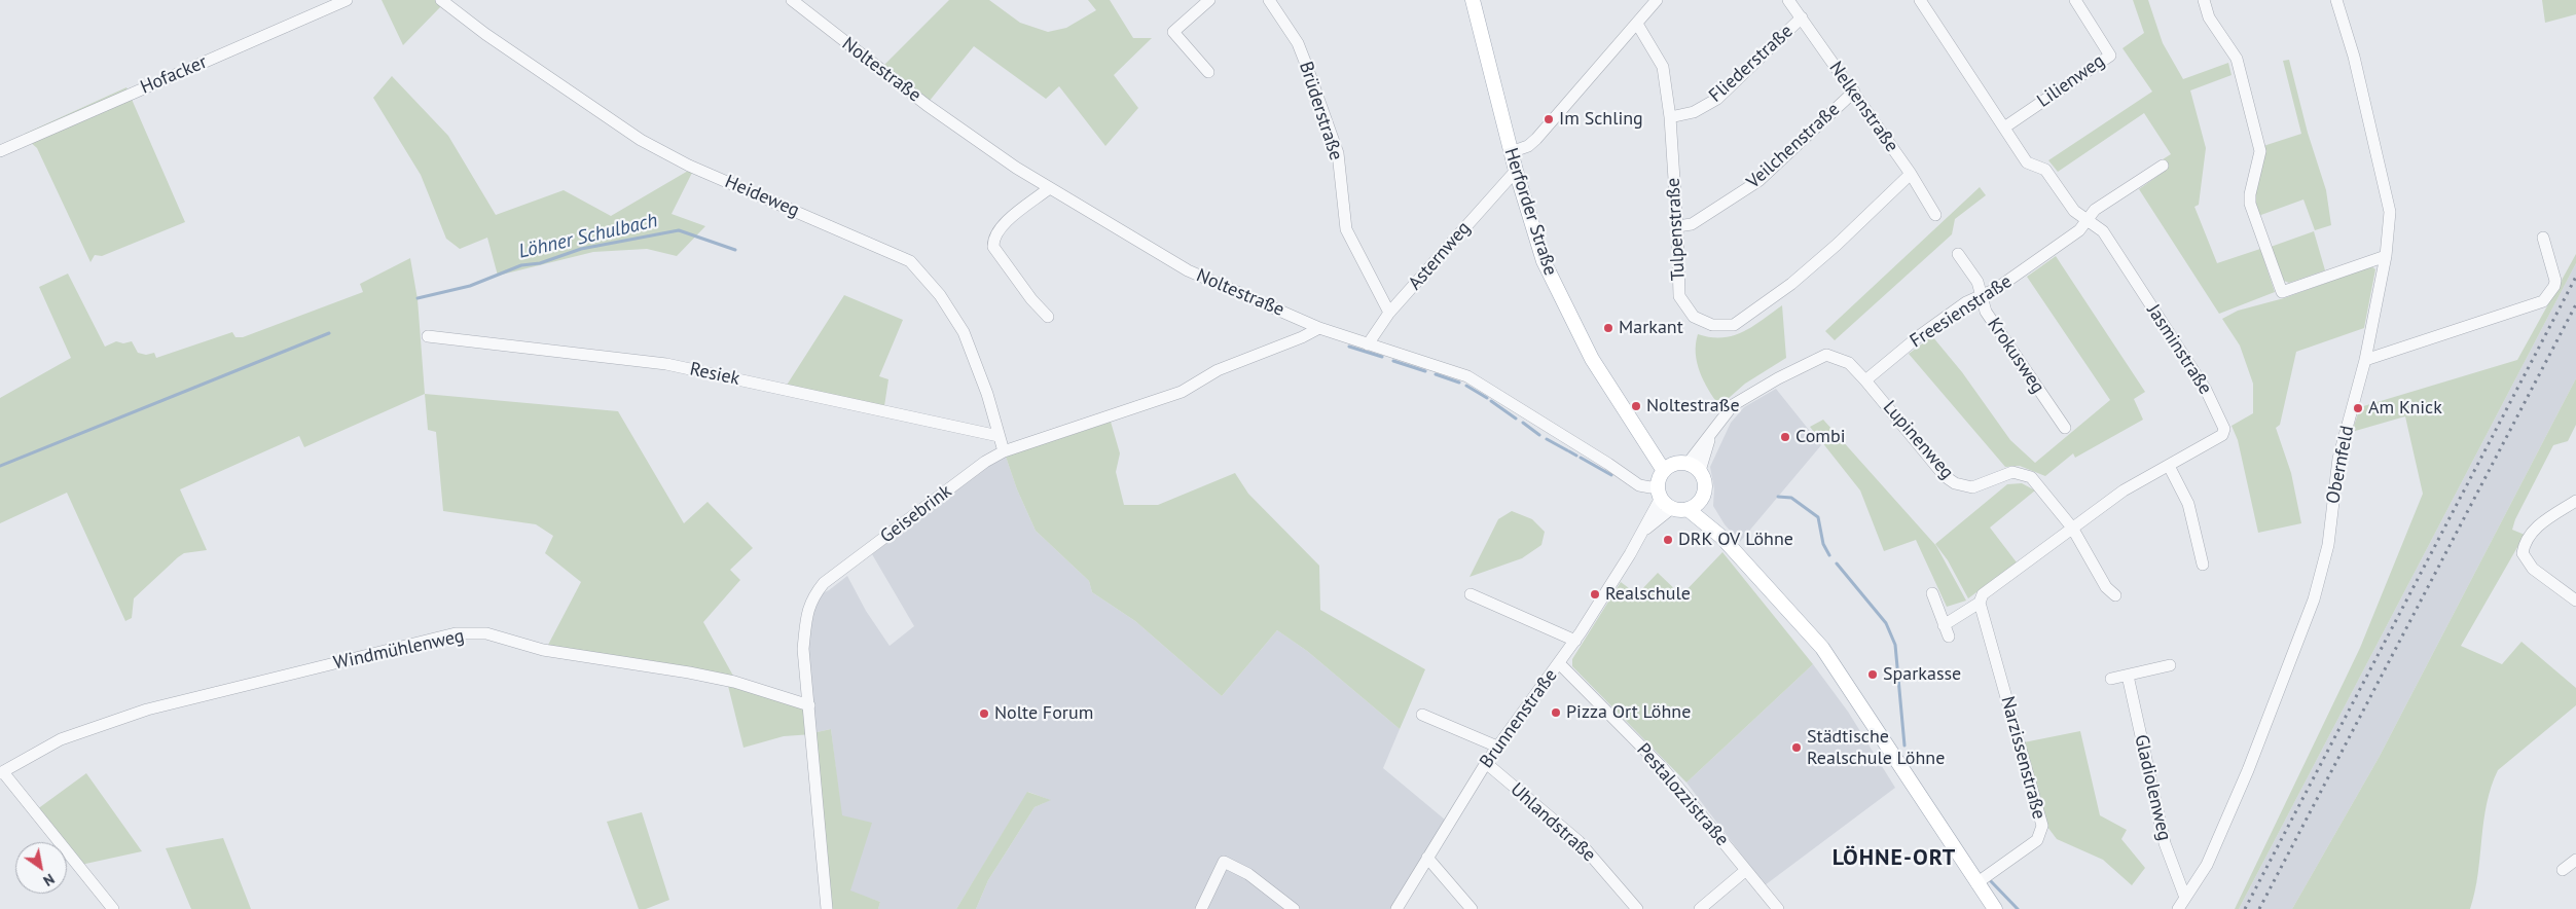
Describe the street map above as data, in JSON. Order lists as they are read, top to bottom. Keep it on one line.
{"streets":{"main road":["Herforder Straße"],"street":["Fliederstraße","Noltestraße","Hofacker","Lilienweg","Nelkenstraße","Brüderstraße","Veilchenstraße","Heideweg","Tulpenstraße","Asternweg","Freesienstraße","Jasminstraße","Krokusweg","Resiek","Lupinenweg","Obernfeld","Geisebrink","Windmühlenweg","Brunnenstraße","Narzissenstraße","Gladiolenweg","Pestalozzistraße","Uhlandstraße"]},"crossings":[["Fliederstraße","Nelkenstraße"],["Fliederstraße","Tulpenstraße"],["Noltestraße","Herforder Straße"],["Noltestraße","Asternweg"],["Noltestraße","Geisebrink"],["Noltestraße","Brunnenstraße"],["Lilienweg","Jasminstraße"],["Nelkenstraße","Veilchenstraße"],["Nelkenstraße","Tulpenstraße"],["Brüderstraße","Asternweg"],["Veilchenstraße","Tulpenstraße"],["Heideweg","Resiek"],["Heideweg","Geisebrink"],["Herforder Straße","Asternweg"],["Herforder Straße","Brunnenstraße"],["Freesienstraße","Jasminstraße"],["Freesienstraße","Krokusweg"],["Freesienstraße","Lupinenweg"],["Jasminstraße","Lupinenweg"],["Jasminstraße","Narzissenstraße"],["Obernfeld","Gladiolenweg"],["Geisebrink","Windmühlenweg"],["Brunnenstraße","Pestalozzistraße"],["Brunnenstraße","Uhlandstraße"]],"districts":["LÖHNE-ORT"],"water":["Löhner Schulbach"],"places":["Im Schling","Markant","Noltestraße","Am Knick","Combi","DRK OV Löhne","Realschule","Sparkasse","Pizza Ort Löhne","Nolte Forum","Städtische Realschule Löhne"],"north":"bottom right"}
